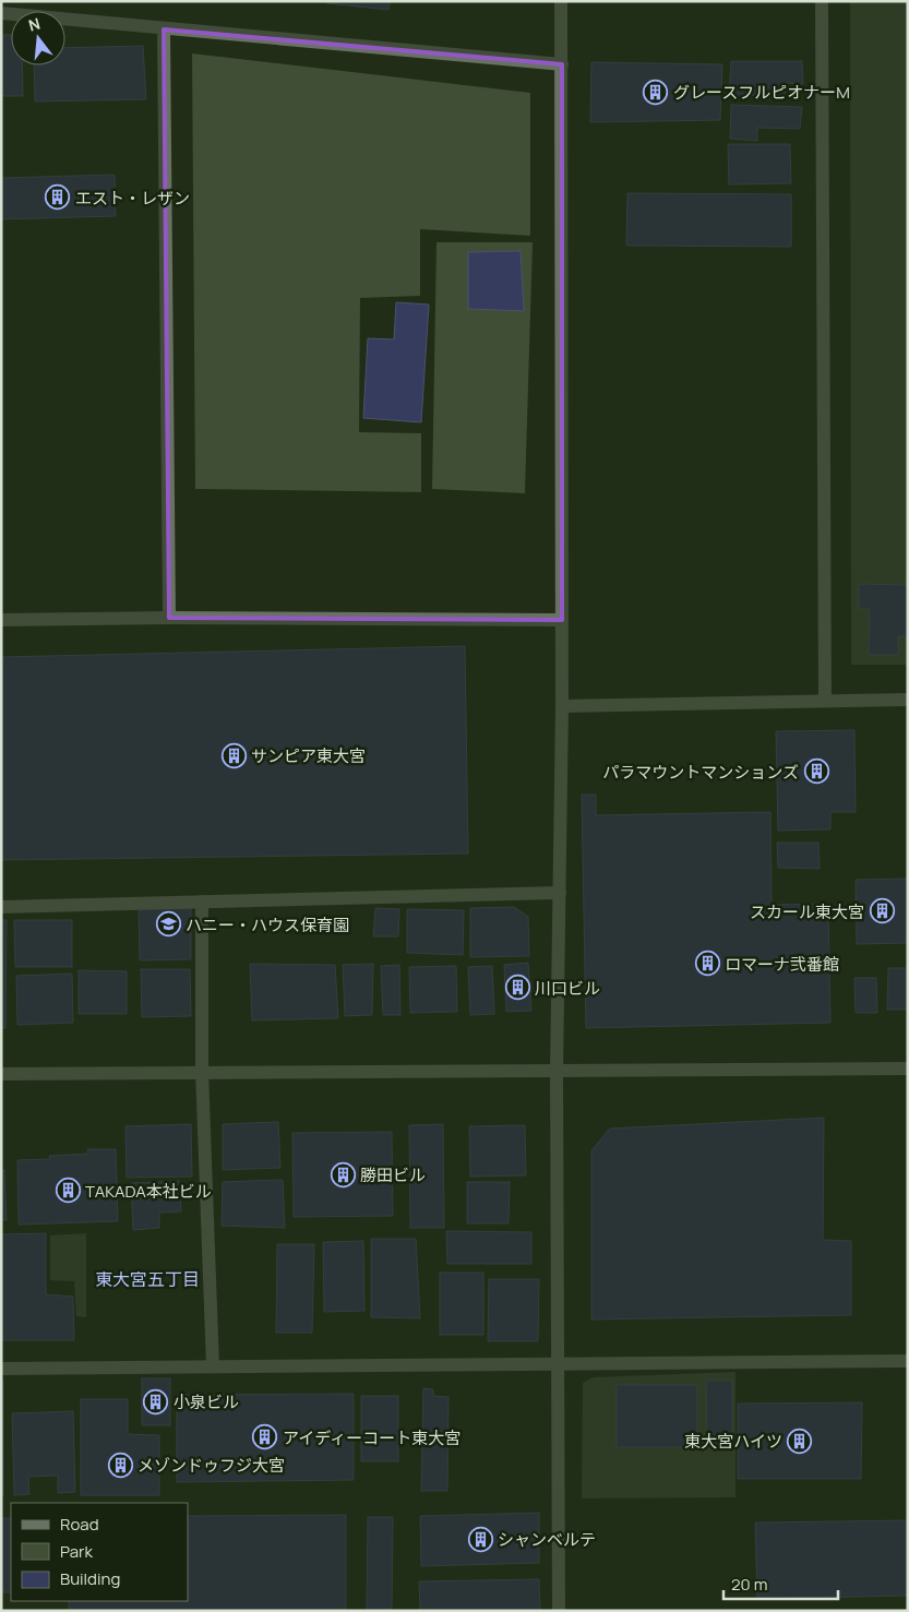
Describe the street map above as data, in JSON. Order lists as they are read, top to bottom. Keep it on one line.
{"districts":["東大宮五丁目"],"places":{"building":["グレースフルピオナーM","エスト・レザン","サンピア東大宮","パラマウントマンションズ","スカール東大宮","ロマーナ弐番館","川口ビル","勝田ビル","TAKADA本社ビル","小泉ビル","アイディーコート東大宮","東大宮ハイツ","メゾンドゥフジ大宮","シャンベルテ"],"school or university":["ハニー・ハウス保育園"]},"legend":["Road","Park","Building"],"scale_bar":"20 m","north":"top"}
